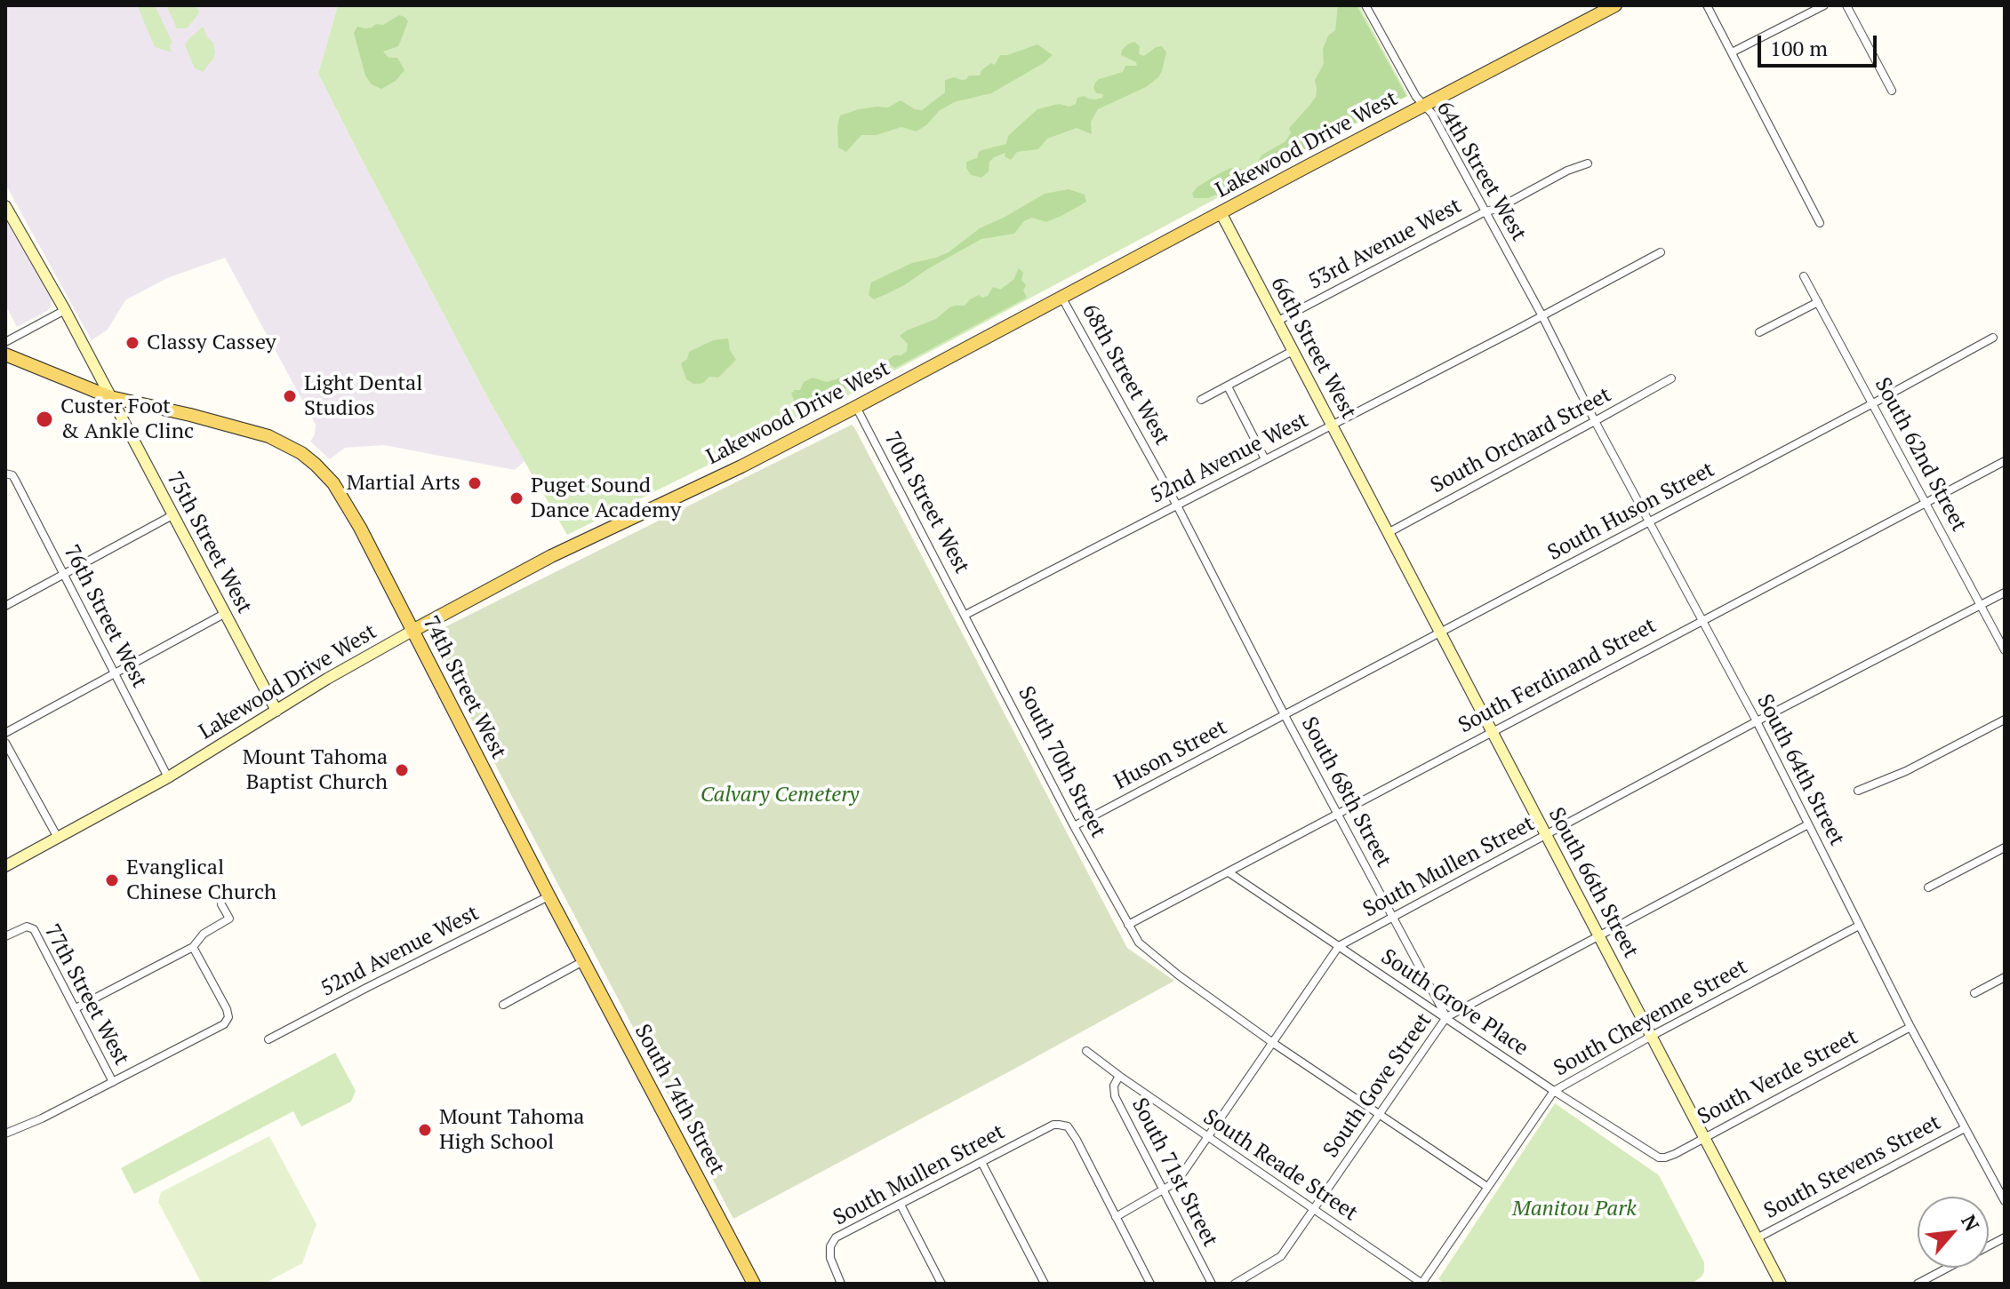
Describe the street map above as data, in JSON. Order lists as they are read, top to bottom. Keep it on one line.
{"streets":{"main road":["Lakewood Drive West","74th Street West","South 74th Street"],"street":["64th Street West","53rd Avenue West","66th Street West","68th Street West","South Orchard Street","South 62nd Street","52nd Avenue West","70th Street West","South Huson Street","75th Street West","76th Street West","South Ferdinand Street","Huson Street","South 70th Street","South 64th Street","South 68th Street","South Mullen Street","South 66th Street","77th Street West","South Grove Place","South Cheyenne Street","South Verde Street","South Gove Street","South Reade Street","South Stevens Street","South 71st Street"]},"crossings":[["Lakewood Drive West","64th Street West"],["Lakewood Drive West","66th Street West"],["Lakewood Drive West","68th Street West"],["Lakewood Drive West","70th Street West"],["Lakewood Drive West","75th Street West"],["Lakewood Drive West","76th Street West"],["Lakewood Drive West","74th Street West"],["64th Street West","53rd Avenue West"],["64th Street West","52nd Avenue West"],["64th Street West","South 64th Street"],["53rd Avenue West","66th Street West"],["66th Street West","52nd Avenue West"],["66th Street West","South 66th Street"],["68th Street West","52nd Avenue West"],["68th Street West","South 68th Street"],["South Orchard Street","South 64th Street"],["South Orchard Street","South 66th Street"],["South 62nd Street","South Huson Street"],["South 62nd Street","South Ferdinand Street"],["South 62nd Street","South Mullen Street"],["52nd Avenue West","70th Street West"],["52nd Avenue West","74th Street West"],["52nd Avenue West","South 70th Street"],["70th Street West","South 70th Street"],["South Huson Street","Huson Street"],["South Huson Street","South 64th Street"],["South Huson Street","South 68th Street"],["South Huson Street","South 66th Street"],["75th Street West","74th Street West"],["South Ferdinand Street","South 70th Street"],["South Ferdinand Street","South 64th Street"],["South Ferdinand Street","South 68th Street"],["South Ferdinand Street","South 66th Street"],["South Ferdinand Street","South Grove Place"],["74th Street West","South 74th Street"],["Huson Street","South 70th Street"],["Huson Street","South 68th Street"],["South 70th Street","South Mullen Street"],["South 70th Street","South Cheyenne Street"],["South 70th Street","South Gove Street"],["South 64th Street","South Mullen Street"],["South 64th Street","South Cheyenne Street"],["South 64th Street","South Verde Street"],["South 64th Street","South Gove Street"],["South 64th Street","South Stevens Street"],["South 68th Street","South Mullen Street"],["South 68th Street","South Grove Place"],["South 68th Street","South Gove Street"],["South Mullen Street","South 66th Street"],["South Mullen Street","South Grove Place"],["South Mullen Street","South Reade Street"],["South Mullen Street","South 71st Street"],["South 66th Street","South Cheyenne Street"],["South 66th Street","South Verde Street"],["South 66th Street","South Gove Street"],["South 66th Street","South Stevens Street"],["South Grove Place","South Cheyenne Street"],["South Grove Place","South Verde Street"],["South Grove Place","South Gove Street"],["South Cheyenne Street","South Reade Street"],["South Gove Street","South Reade Street"],["South Reade Street","South 71st Street"]],"parks":["Calvary Cemetery","Manitou Park"],"places":["Classy Cassey","Light Dental Studios","Custer Foot & Ankle Clinc","Martial Arts","Puget Sound Dance Academy","Mount Tahoma Baptist Church","Evanglical Chinese Church","Mount Tahoma High School"],"scale_bar":"100 m","north":"top right"}
